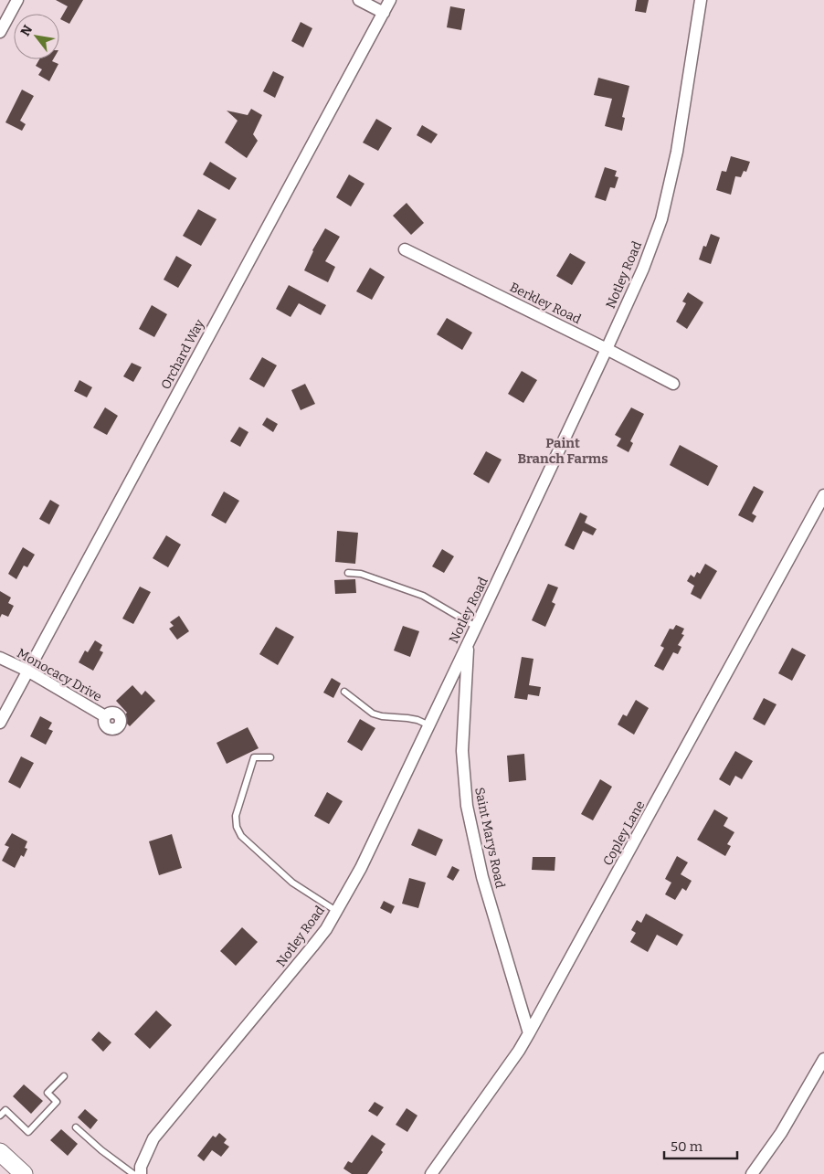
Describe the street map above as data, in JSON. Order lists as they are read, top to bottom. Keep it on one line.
{"streets":{"street":["Notley Road","Berkley Road","Orchard Way","Monocacy Drive","Copley Lane","Saint Marys Road"]},"crossings":[["Notley Road","Berkley Road"],["Notley Road","Saint Marys Road"],["Orchard Way","Monocacy Drive"],["Copley Lane","Saint Marys Road"]],"districts":["Paint Branch Farms"],"scale_bar":"50 m","north":"top left"}
